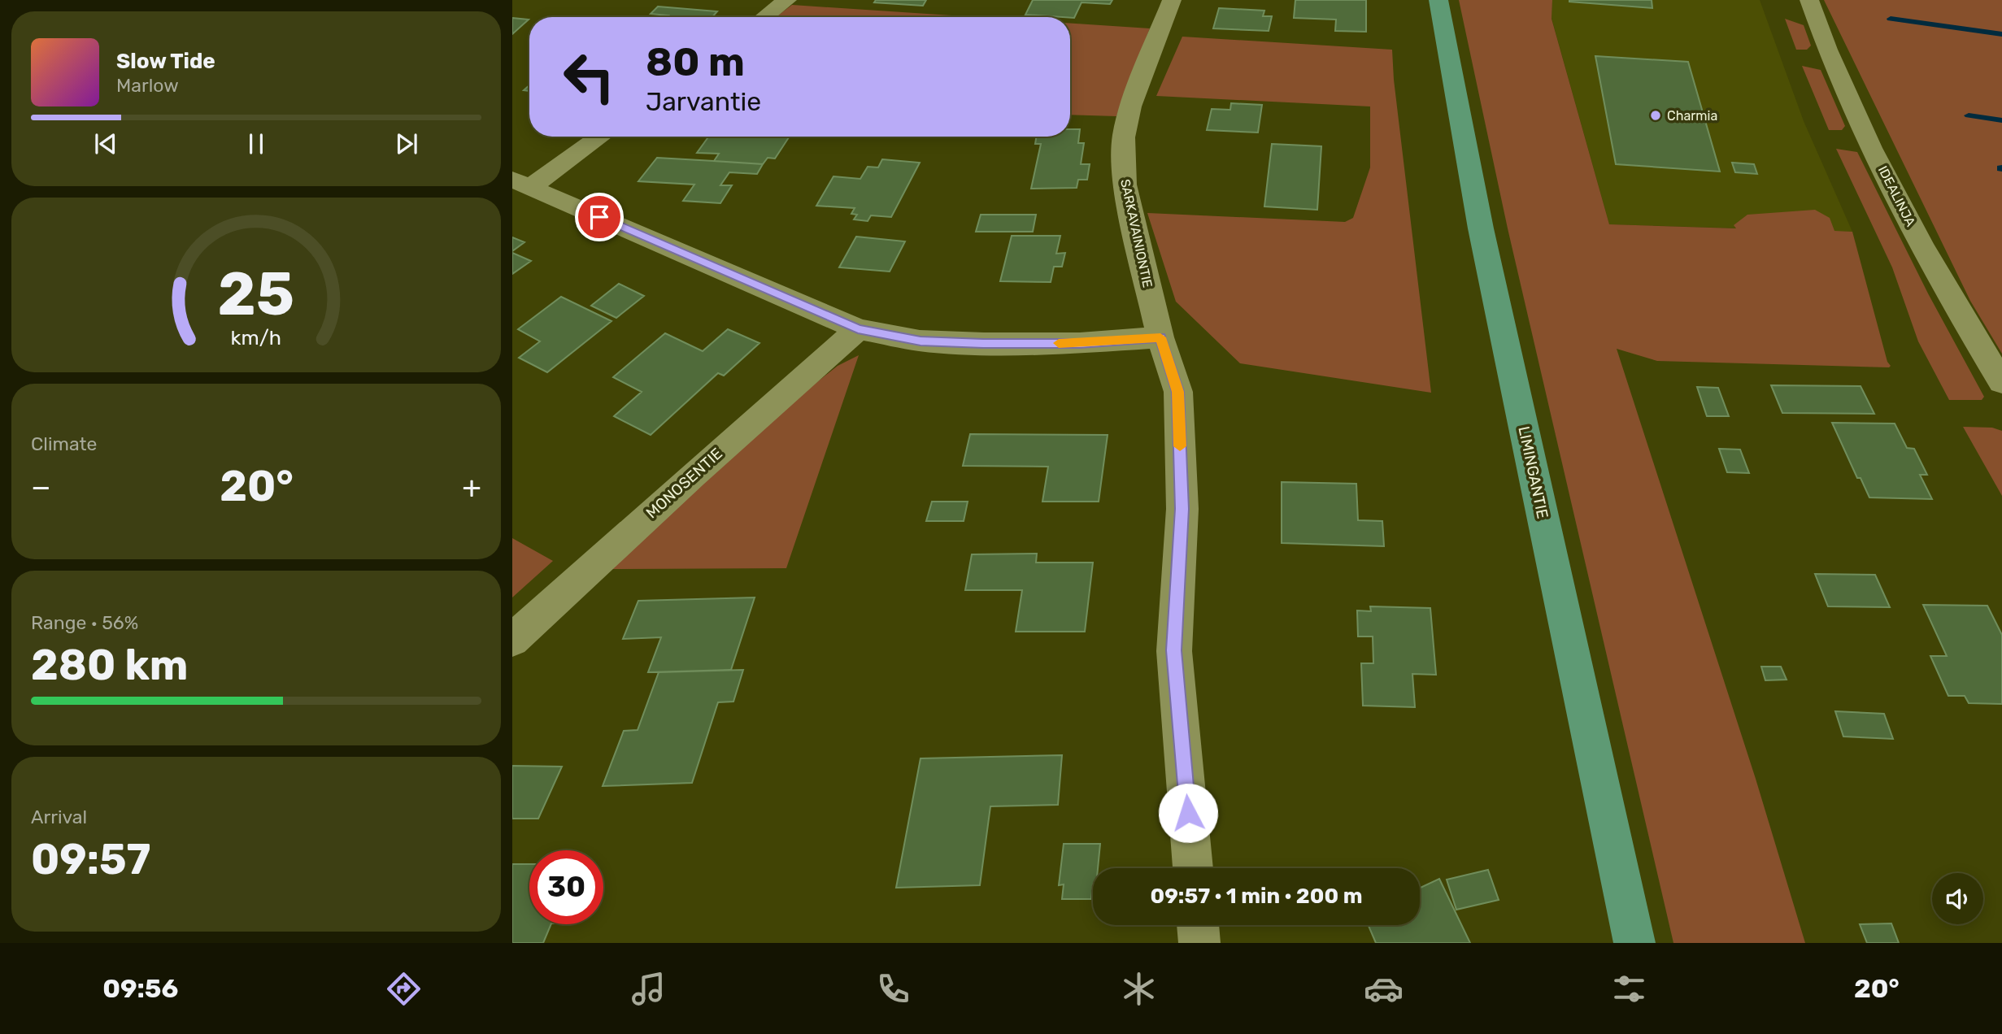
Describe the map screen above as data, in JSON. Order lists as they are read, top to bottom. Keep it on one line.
{"streets":{"main road":["LIMINGANTIE"],"street":["IDEALINJA","SARKAVAINIONTIE","MONOSENTIE"]},"places":["Charmia"],"page":{"turn":["80 m","Jarvantie"],"song":["Slow Tide","Marlow"],"tile":["Climate",["Range · 56%","280 km"],["Arrival","09:57"]],"heat":["−","20°","+"],"limit":"30","trip":"09:57 · 1 min · 200 m","tabs":["09:56","20°"],"gauge":["25","km/h"]}}
